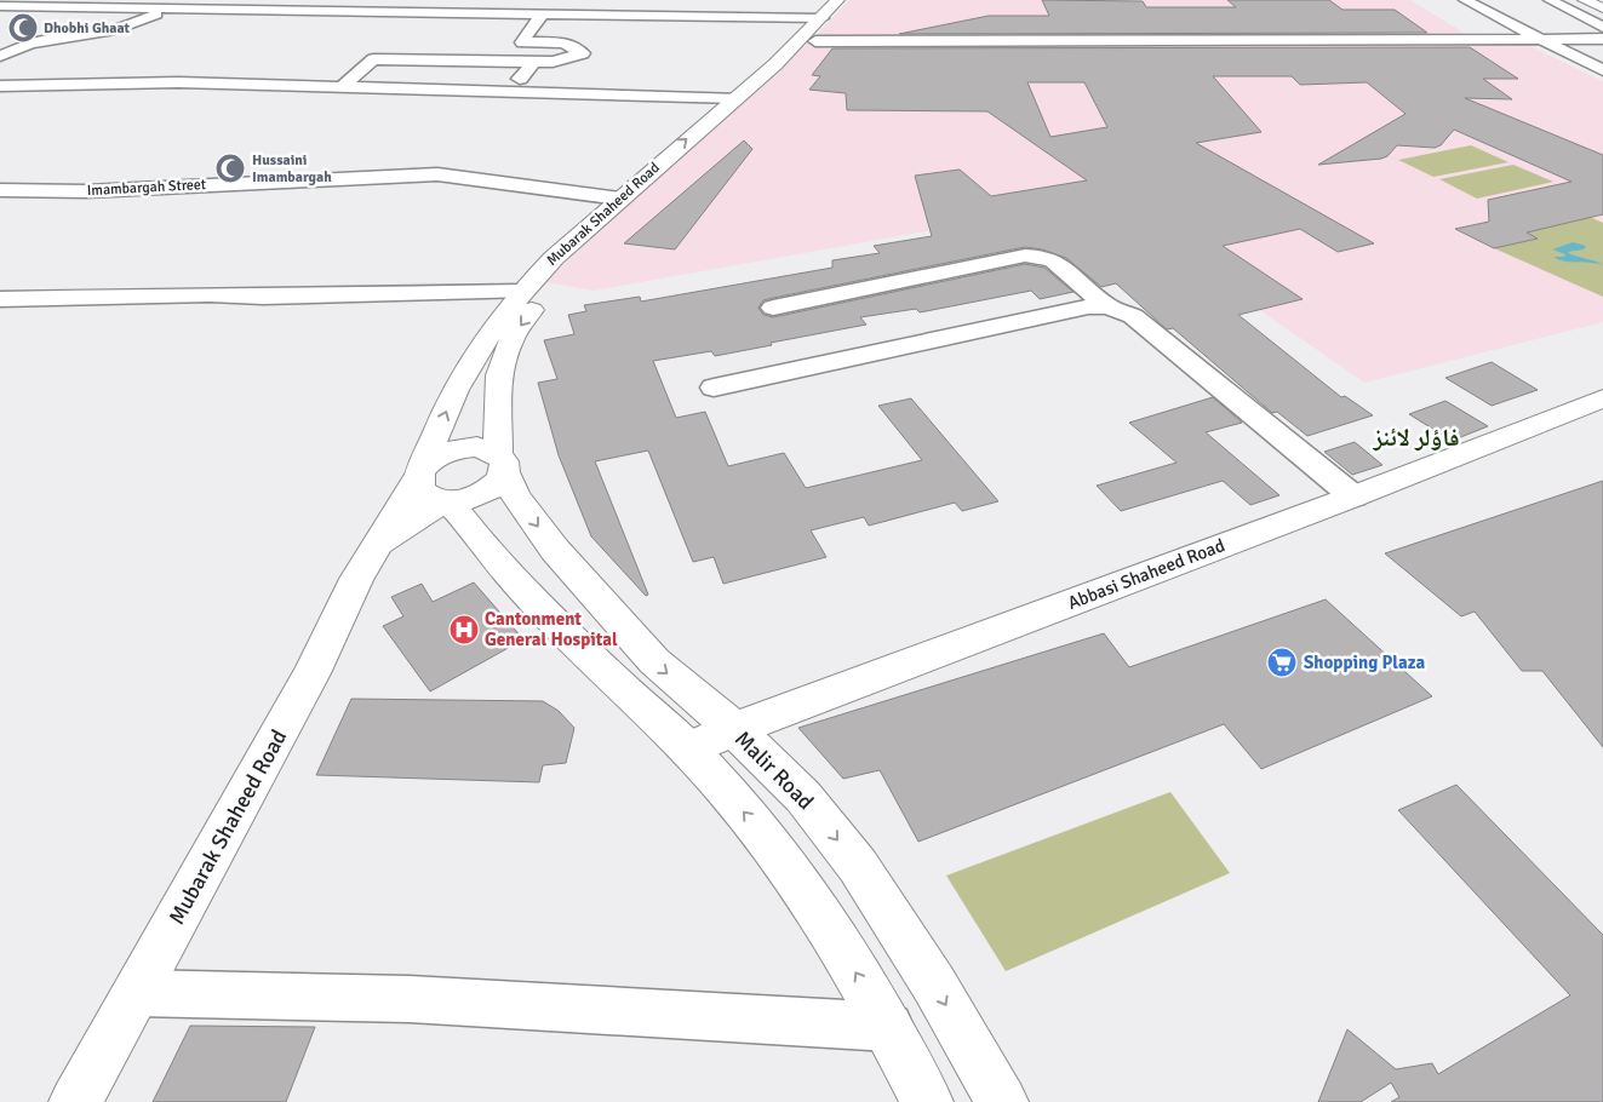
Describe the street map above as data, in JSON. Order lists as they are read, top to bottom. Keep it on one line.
{"streets":{"main road":["Mubarak Shaheed Road","Abbasi Shaheed Road","Malir Road"],"street":["Imambargah Street"]},"crossings":[["Imambargah Street","Mubarak Shaheed Road"],["Mubarak Shaheed Road","Malir Road"],["Abbasi Shaheed Road","Malir Road"]],"districts":["فاؤلر لائنز"],"places":{"mosque":["Dhobhi Ghaat","Hussaini Imambargah"],"hospital":["Cantonment General Hospital"],"supermarket":["Shopping Plaza"]}}
